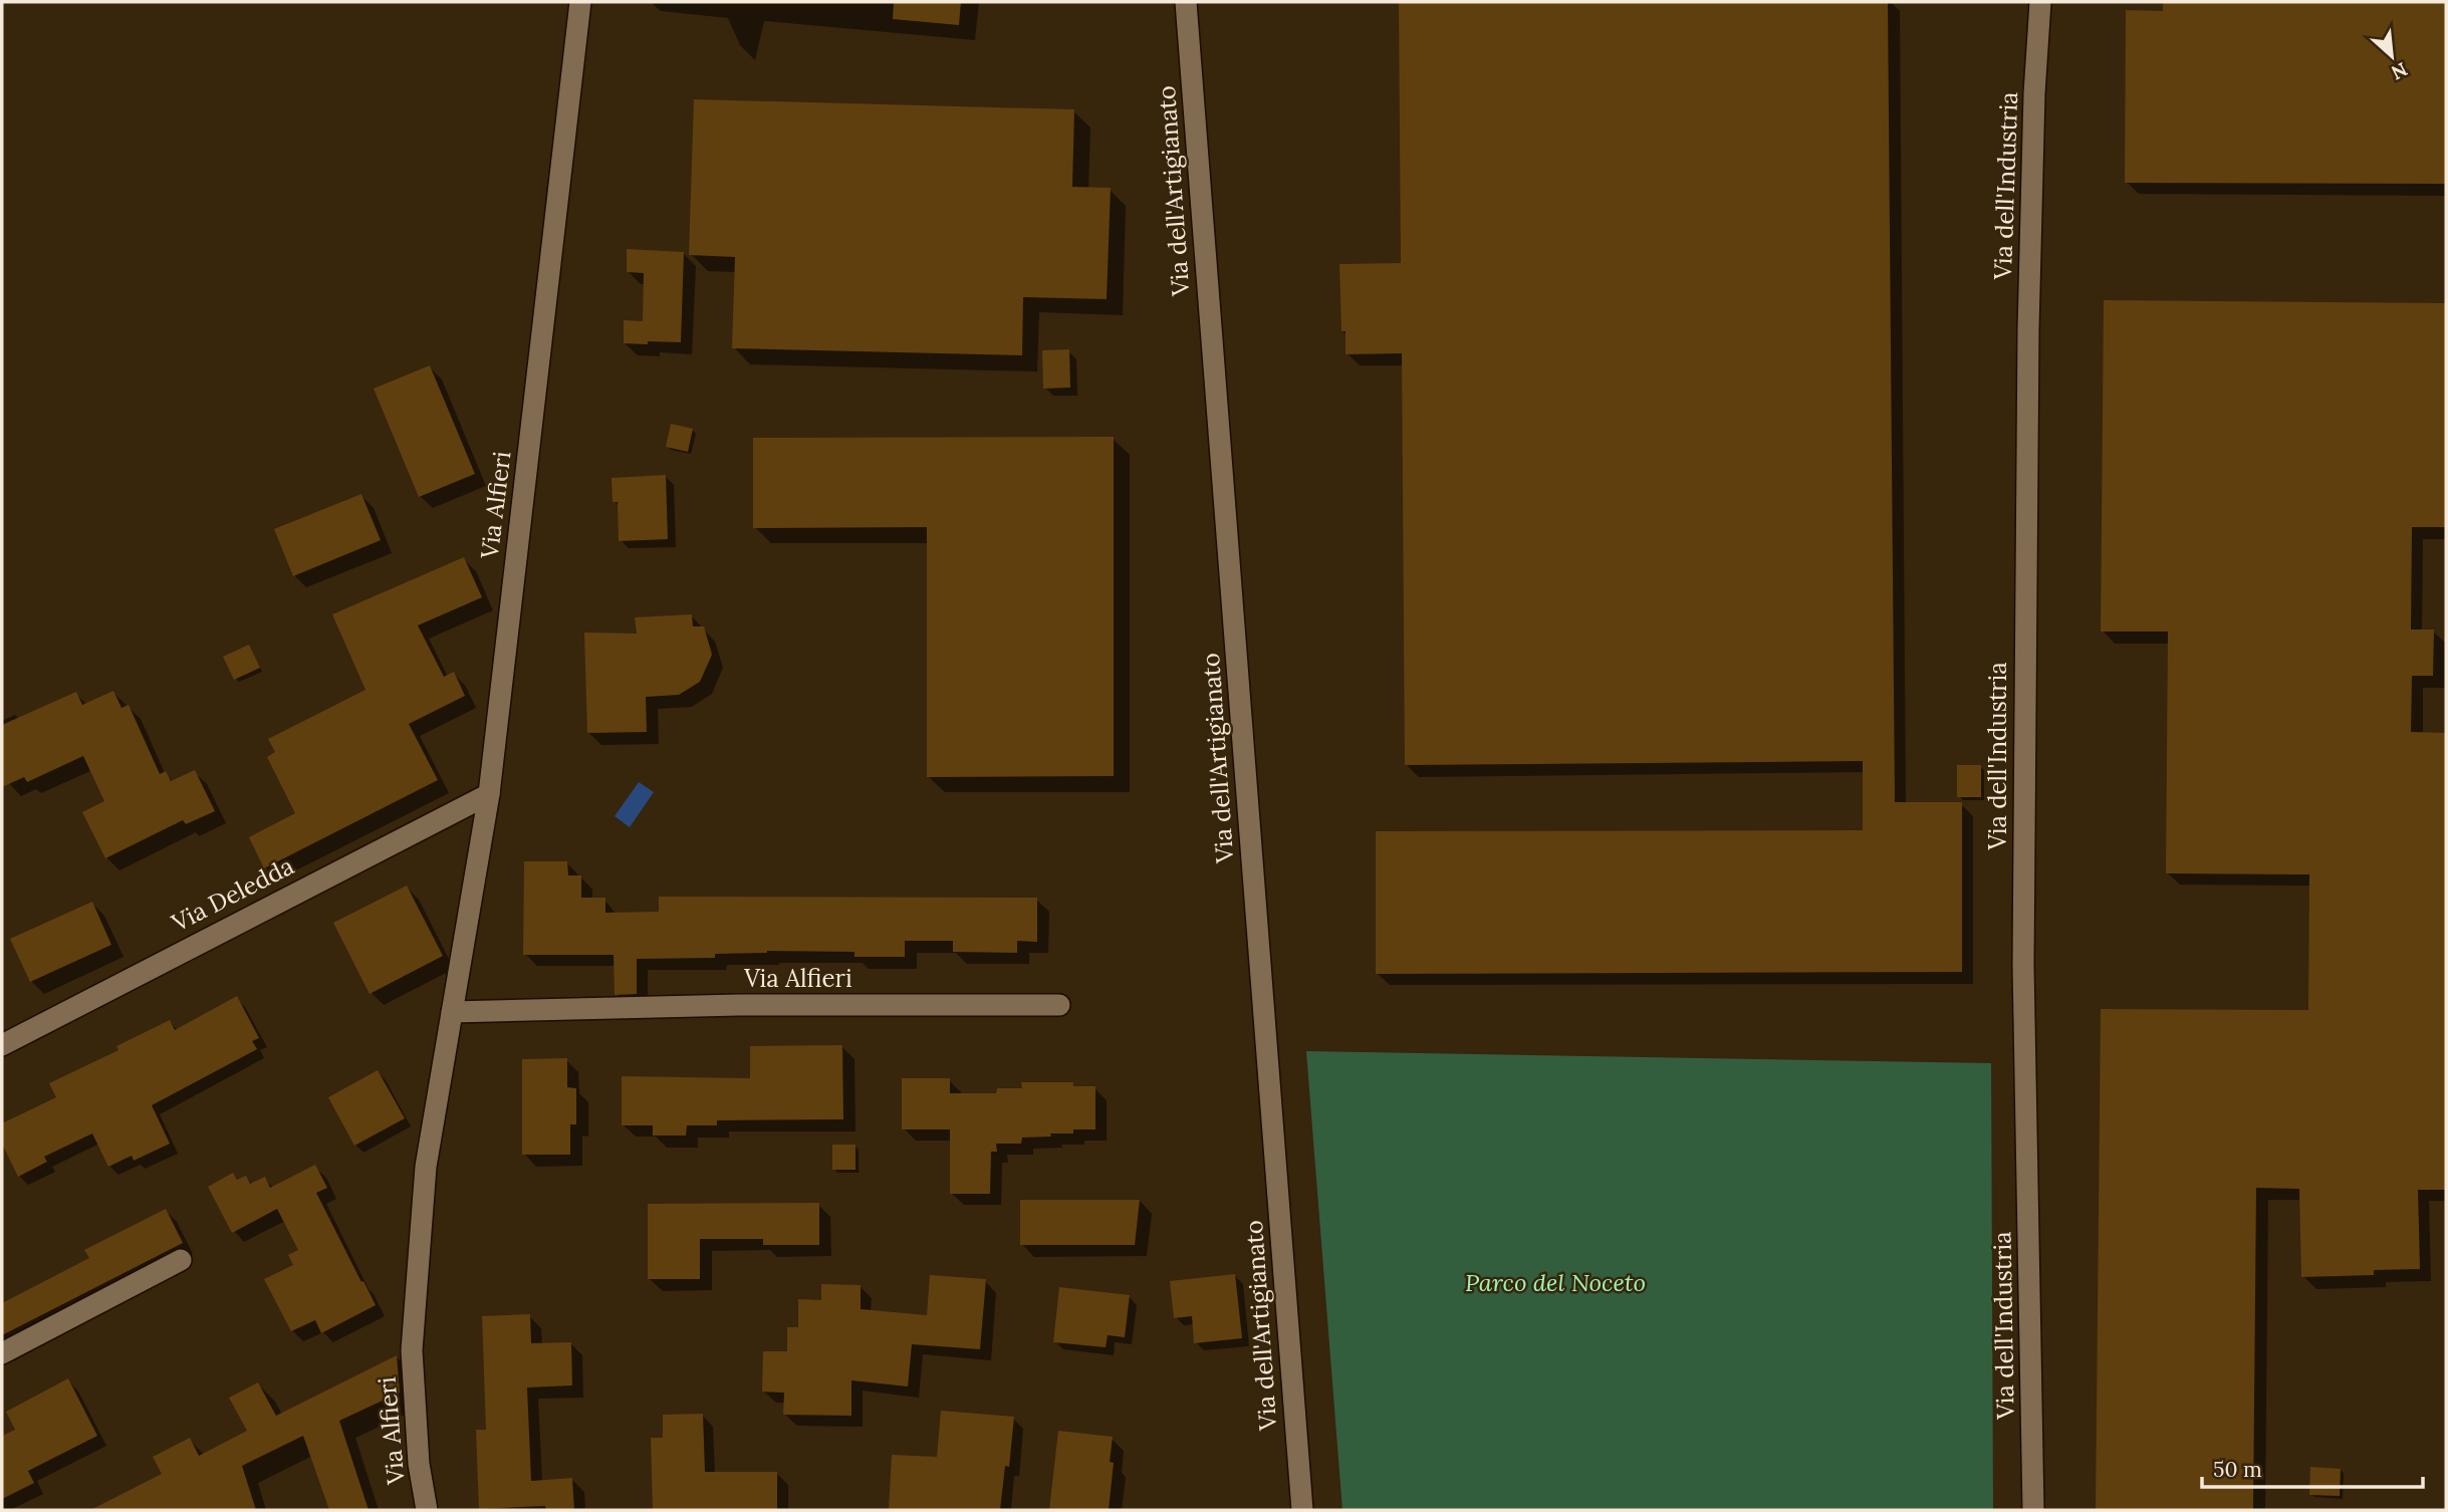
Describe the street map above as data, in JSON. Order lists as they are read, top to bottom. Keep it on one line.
{"streets":{"street":["Via dell'Industria","Via dell'Artigianato","Via Alfieri","Via Deledda"]},"crossings":[["Via Alfieri","Via Deledda"]],"parks":["Parco del Noceto"],"scale_bar":"50 m","north":"bottom right"}
